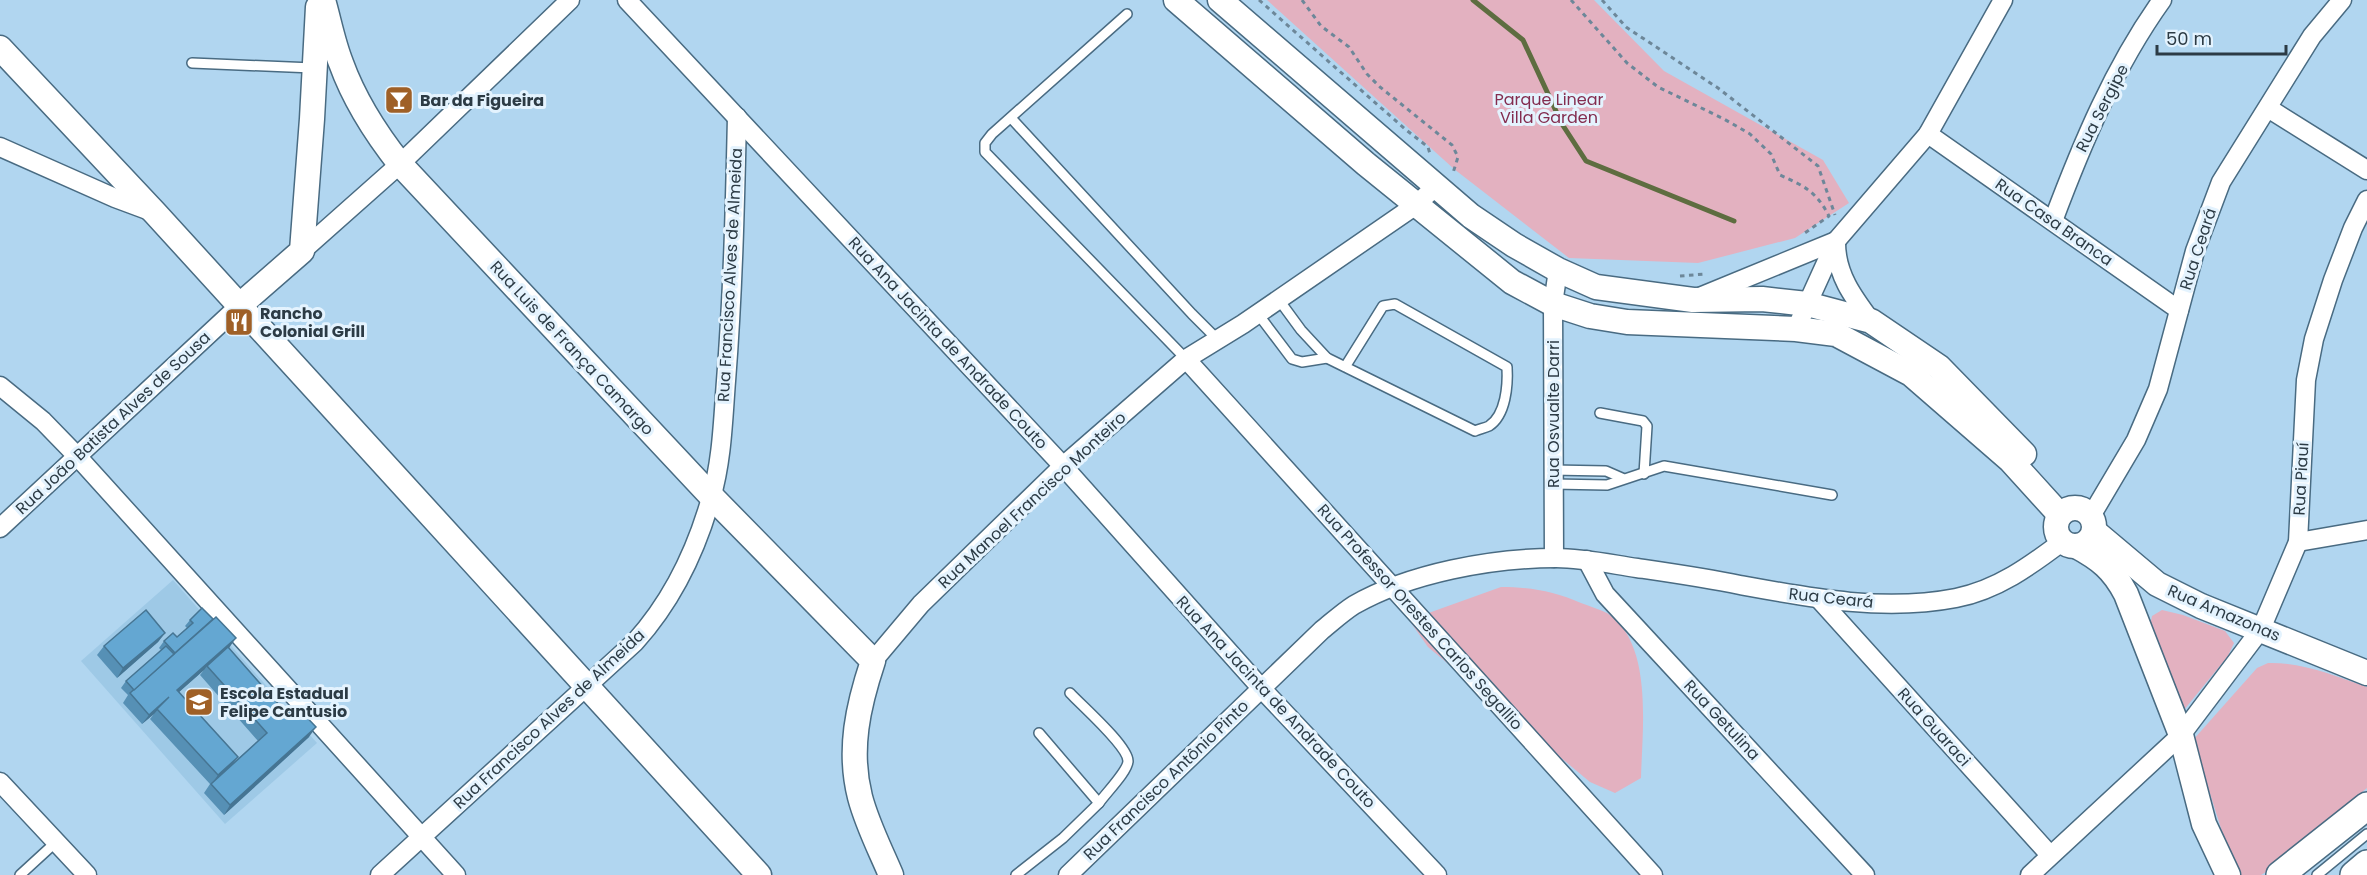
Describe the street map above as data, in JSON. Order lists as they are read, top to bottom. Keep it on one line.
{"streets":{"street":["Rua Sergipe","Rua Casa Branca","Rua Ceará","Rua Francisco Alves de Almeida","Rua Ana Jacinta de Andrade Couto","Rua Luis de França Camargo","Rua Osvualte Darri","Rua João Batista Alves de Sousa","Rua Piauí","Rua Manoel Francisco Monteiro","Rua Amazonas","Rua Professor Orestes Carlos Segallio","Rua Getulina","Rua Guaraci","Rua Francisco Antônio Pinto"]},"crossings":[["Rua Sergipe","Rua Casa Branca"],["Rua Casa Branca","Rua Ceará"],["Rua Ceará","Rua Amazonas"],["Rua Ceará","Rua Getulina"],["Rua Ceará","Rua Guaraci"],["Rua Ceará","Rua Francisco Antônio Pinto"],["Rua Francisco Alves de Almeida","Rua Ana Jacinta de Andrade Couto"],["Rua Francisco Alves de Almeida","Rua Luis de França Camargo"],["Rua Ana Jacinta de Andrade Couto","Rua Manoel Francisco Monteiro"],["Rua Ana Jacinta de Andrade Couto","Rua Francisco Antônio Pinto"],["Rua Luis de França Camargo","Rua João Batista Alves de Sousa"],["Rua Luis de França Camargo","Rua Manoel Francisco Monteiro"],["Rua Osvualte Darri","Rua Amazonas"],["Rua Osvualte Darri","Rua Francisco Antônio Pinto"],["Rua Piauí","Rua Amazonas"],["Rua Piauí","Rua Guaraci"],["Rua Manoel Francisco Monteiro","Rua Amazonas"],["Rua Manoel Francisco Monteiro","Rua Professor Orestes Carlos Segallio"],["Rua Professor Orestes Carlos Segallio","Rua Francisco Antônio Pinto"],["Rua Getulina","Rua Francisco Antônio Pinto"]],"parks":["Parque Linear Villa Garden"],"places":{"bar":["Bar da Figueira"],"restaurant":["Rancho Colonial Grill"],"school or university":["Escola Estadual Felipe Cantusio"]},"scale_bar":"50 m"}
